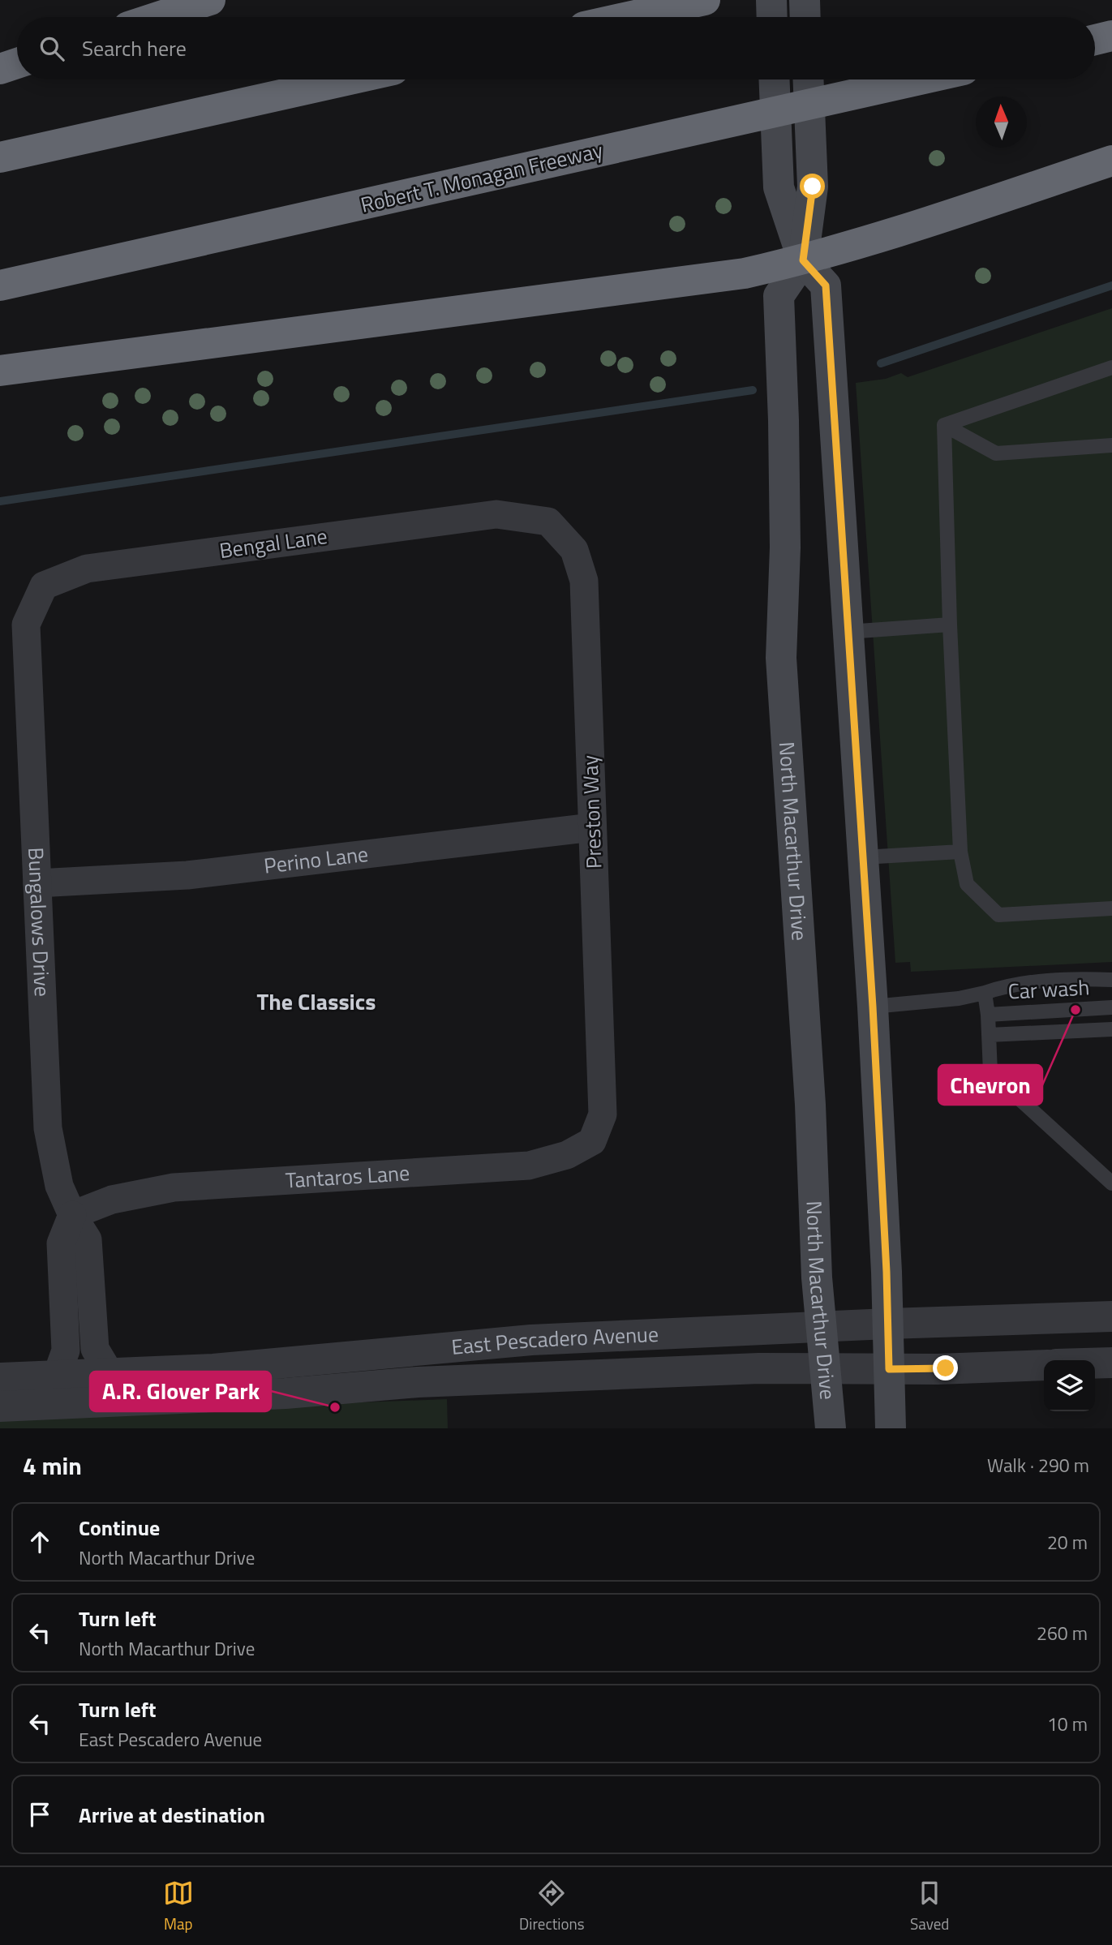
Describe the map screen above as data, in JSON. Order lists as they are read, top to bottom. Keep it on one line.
{"streets":{"highway":["Robert T. Monagan Freeway"],"main road":["North Macarthur Drive"],"street":["Bengal Lane","Preston Way","Perino Lane","Bungalows Drive","Tantaros Lane","East Pescadero Avenue"],"lane":["Car wash"]},"crossings":[["Bengal Lane","Preston Way"],["Bengal Lane","Bungalows Drive"],["Preston Way","Perino Lane"],["Preston Way","Tantaros Lane"],["North Macarthur Drive","East Pescadero Avenue"],["Perino Lane","Bungalows Drive"],["Bungalows Drive","Tantaros Lane"],["Bungalows Drive","East Pescadero Avenue"]],"districts":["The Classics"],"places":["Chevron","A.R. Glover Park"],"north":"top","page":{"search":"Search here","heading":["4 min","Walk · 290 m"],"list":[["Continue","North Macarthur Drive","20 m"],["Turn left","North Macarthur Drive","260 m"],["Turn left","East Pescadero Avenue","10 m"],"Arrive at destination"],"nav":["Map","Directions","Saved"]}}
